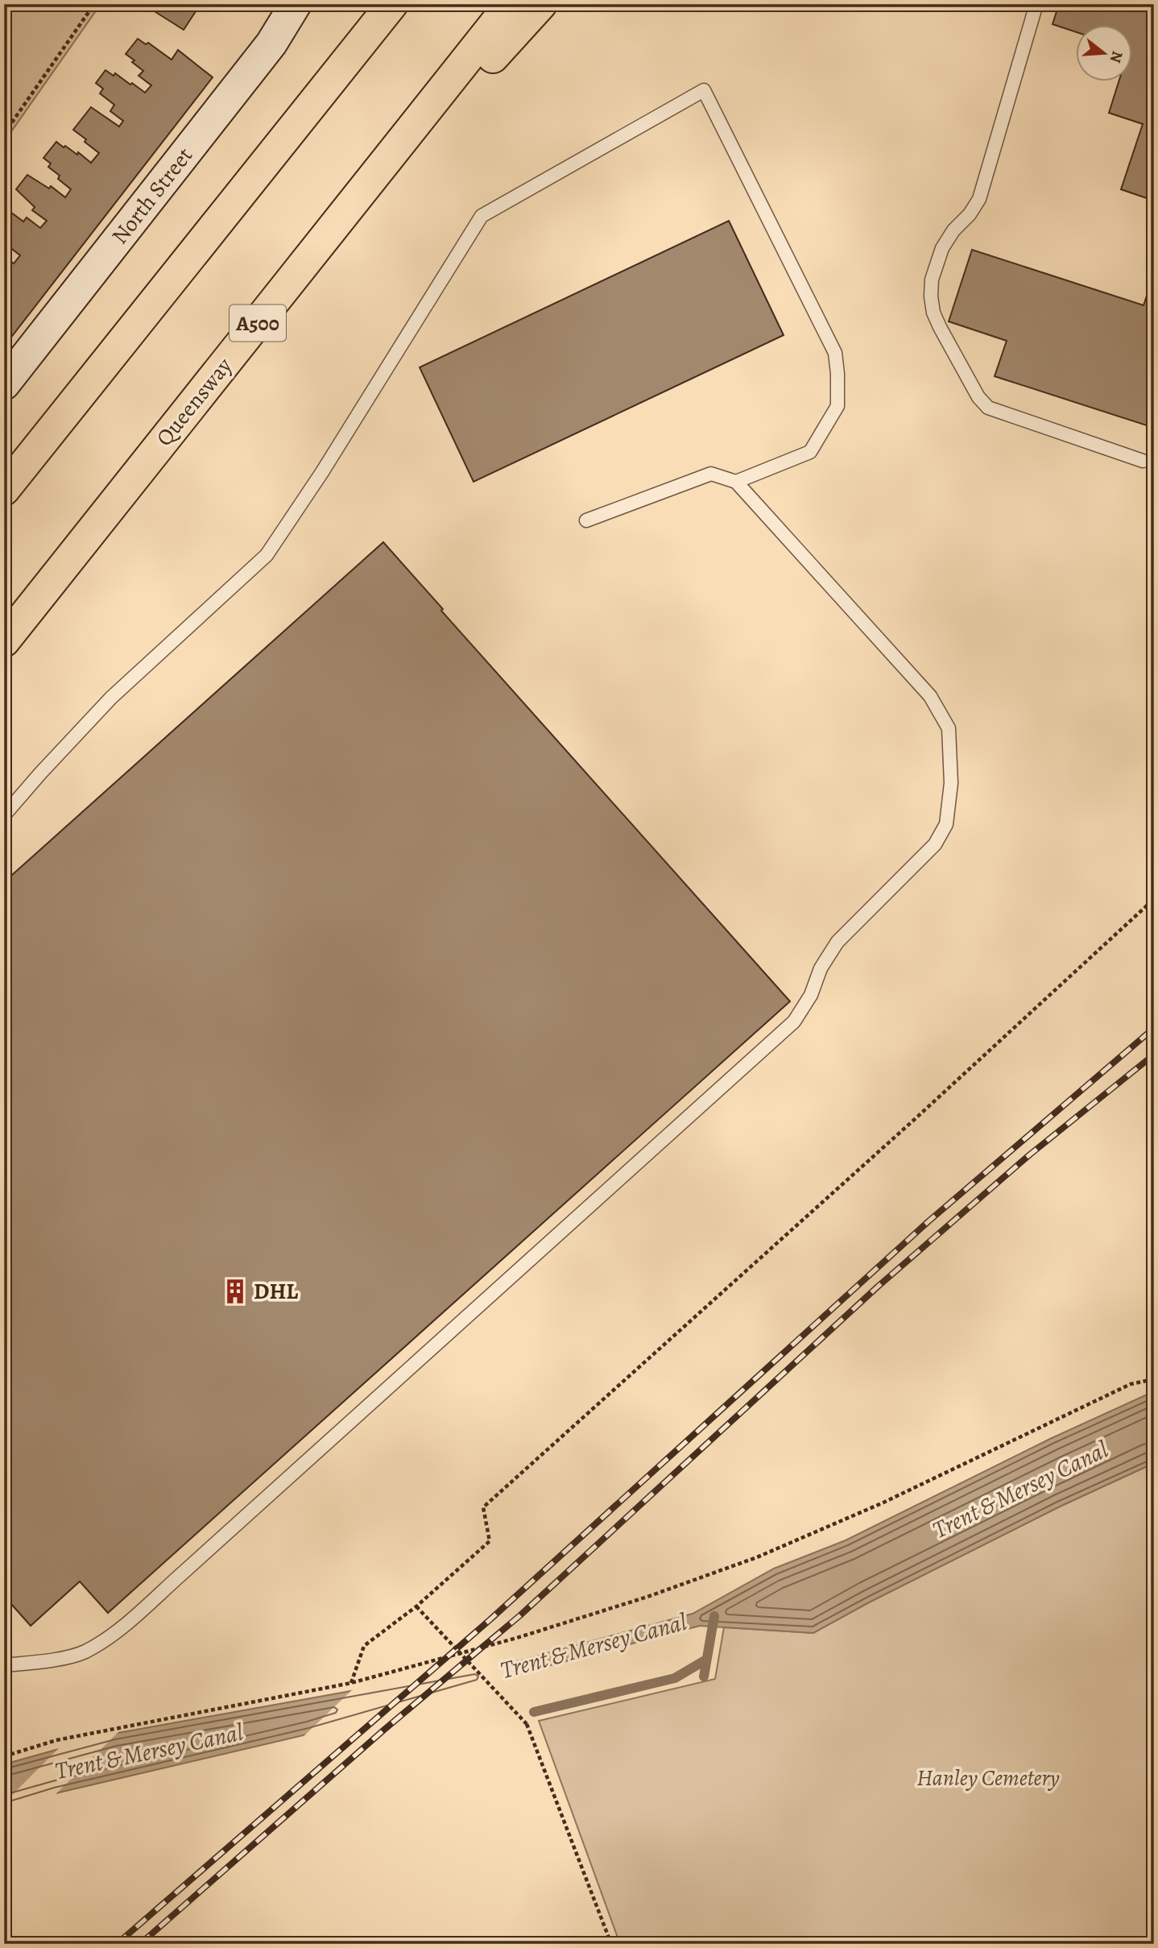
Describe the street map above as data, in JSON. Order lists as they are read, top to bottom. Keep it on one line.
{"streets":{"highway":["A500","Queensway"],"street":["North Street"]},"water":["Trent & Mersey Canal"],"parks":["Hanley Cemetery"],"places":{"building":["DHL"]},"north":"right"}
